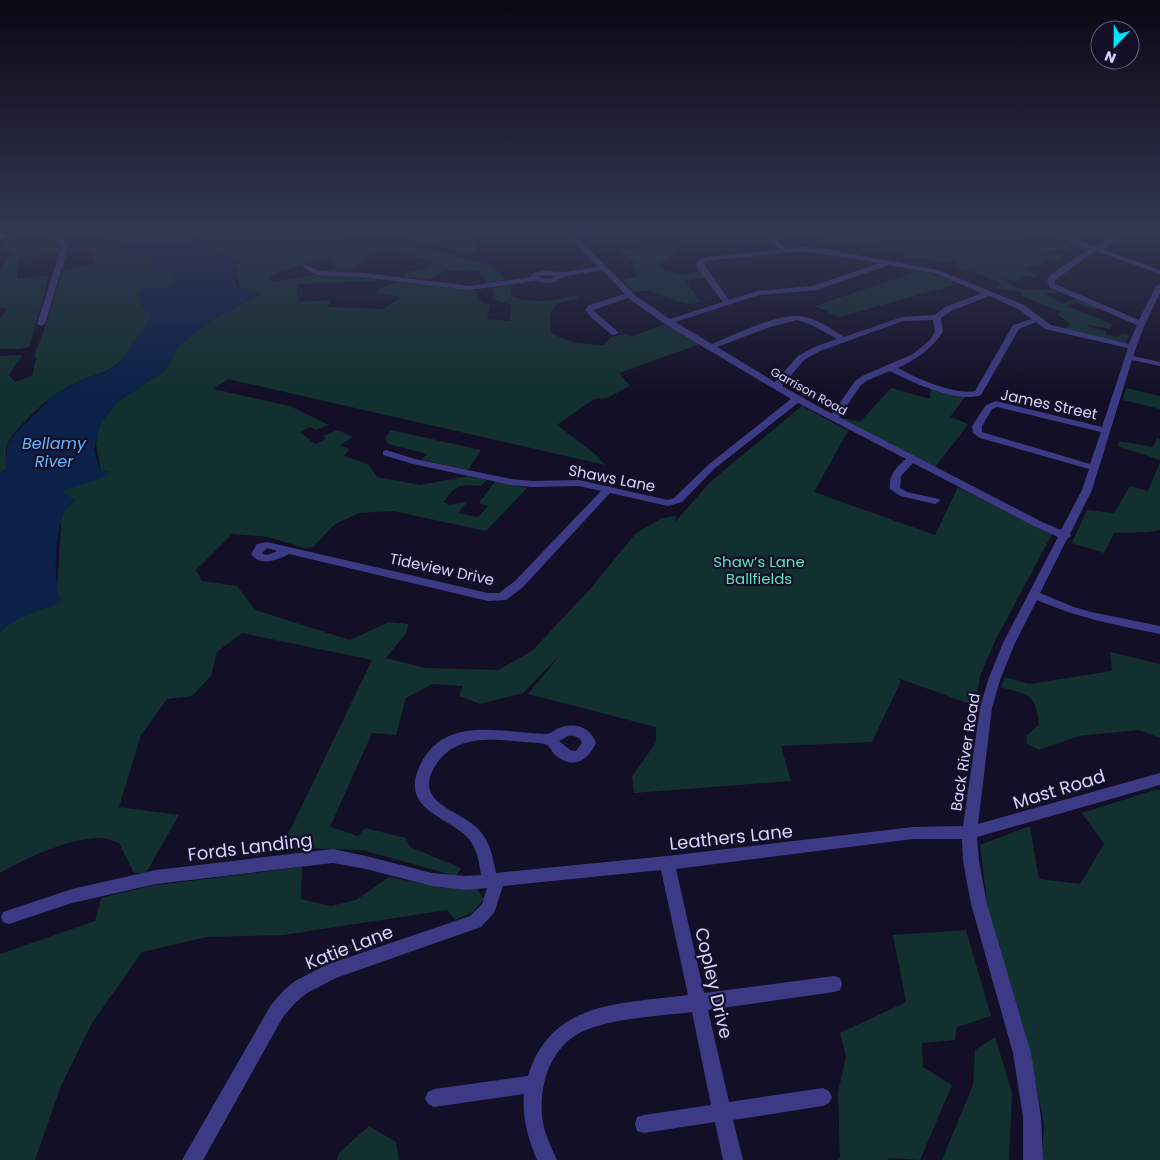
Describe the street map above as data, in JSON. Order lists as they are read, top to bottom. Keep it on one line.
{"streets":{"street":["Garrison Road","James Street","Shaws Lane","Tideview Drive","Back River Road","Mast Road","Leathers Lane","Fords Landing","Katie Lane","Copley Drive"]},"crossings":[["Garrison Road","Shaws Lane"],["Garrison Road","Back River Road"],["James Street","Back River Road"],["Shaws Lane","Tideview Drive"],["Back River Road","Mast Road"],["Back River Road","Leathers Lane"],["Mast Road","Leathers Lane"],["Leathers Lane","Fords Landing"],["Leathers Lane","Katie Lane"],["Leathers Lane","Copley Drive"],["Fords Landing","Katie Lane"]],"water":["Bellamy River"],"parks":["Shaw’s Lane Ballfields"],"north":"bottom"}
